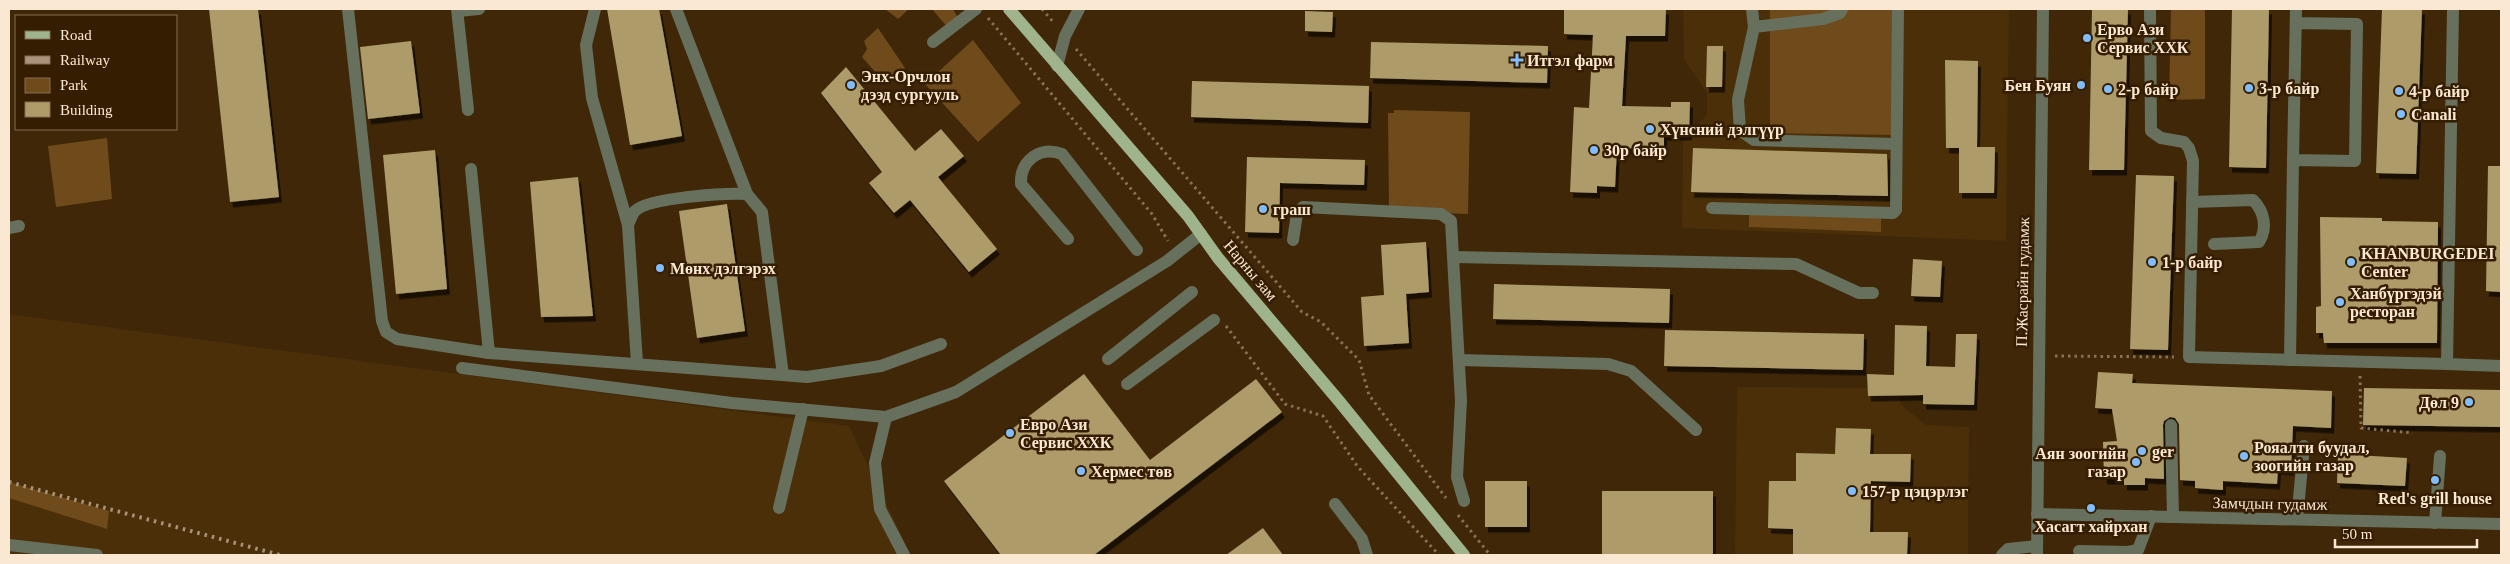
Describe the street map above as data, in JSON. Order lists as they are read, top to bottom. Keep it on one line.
{"streets":{"main road":["Нарны зам"],"street":["П.Жасрайн гудамж","Замчдын гудамж"]},"crossings":[["П.Жасрайн гудамж","Замчдын гудамж"]],"places":{"other":["Ерво Ази Сервис ХХК","Энх-Орчлон дээд сургууль","Бен Буян","3-р байр","2-р байр","4-р байр","Canali","Хүнсний дэлгүүр","30р байр","граш","1-р байр","KHANBURGEDEI Center","Мөнх дэлгэрэх","Ханбүргэдэй ресторан","Дөл 9","Евро Ази Сервис ХХК","ger","Рояалти буудал, зоогийн газар","Аян зоогийн газар","Хермес төв","Red's grill house","157-р цэцэрлэг","Хасагт хайрхан"],"health":["Итгэл фарм"]},"legend":["Road","Railway","Park","Building"],"scale_bar":"50 m"}
